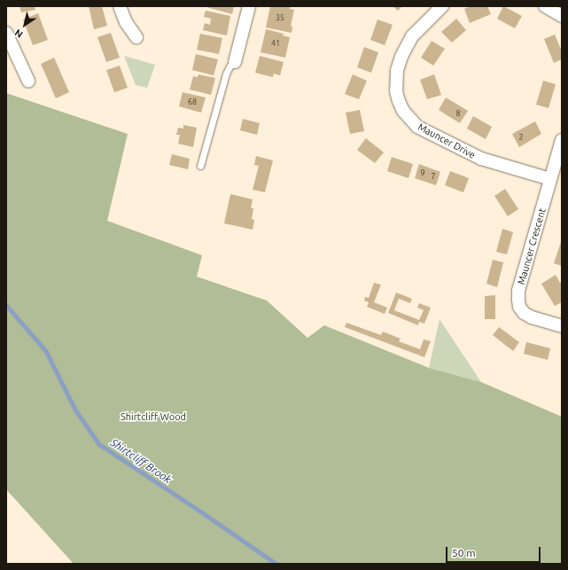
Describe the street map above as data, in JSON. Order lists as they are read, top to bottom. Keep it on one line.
{"streets":{"street":["Mauncer Drive","Mauncer Crescent"]},"crossings":[["Mauncer Drive","Mauncer Crescent"]],"water":["Shirtcliff Brook"],"parks":["Shirtcliff Wood"],"house_numbers":["35","41","68","8","2","9","7"],"scale_bar":"50 m","north":"bottom left"}
